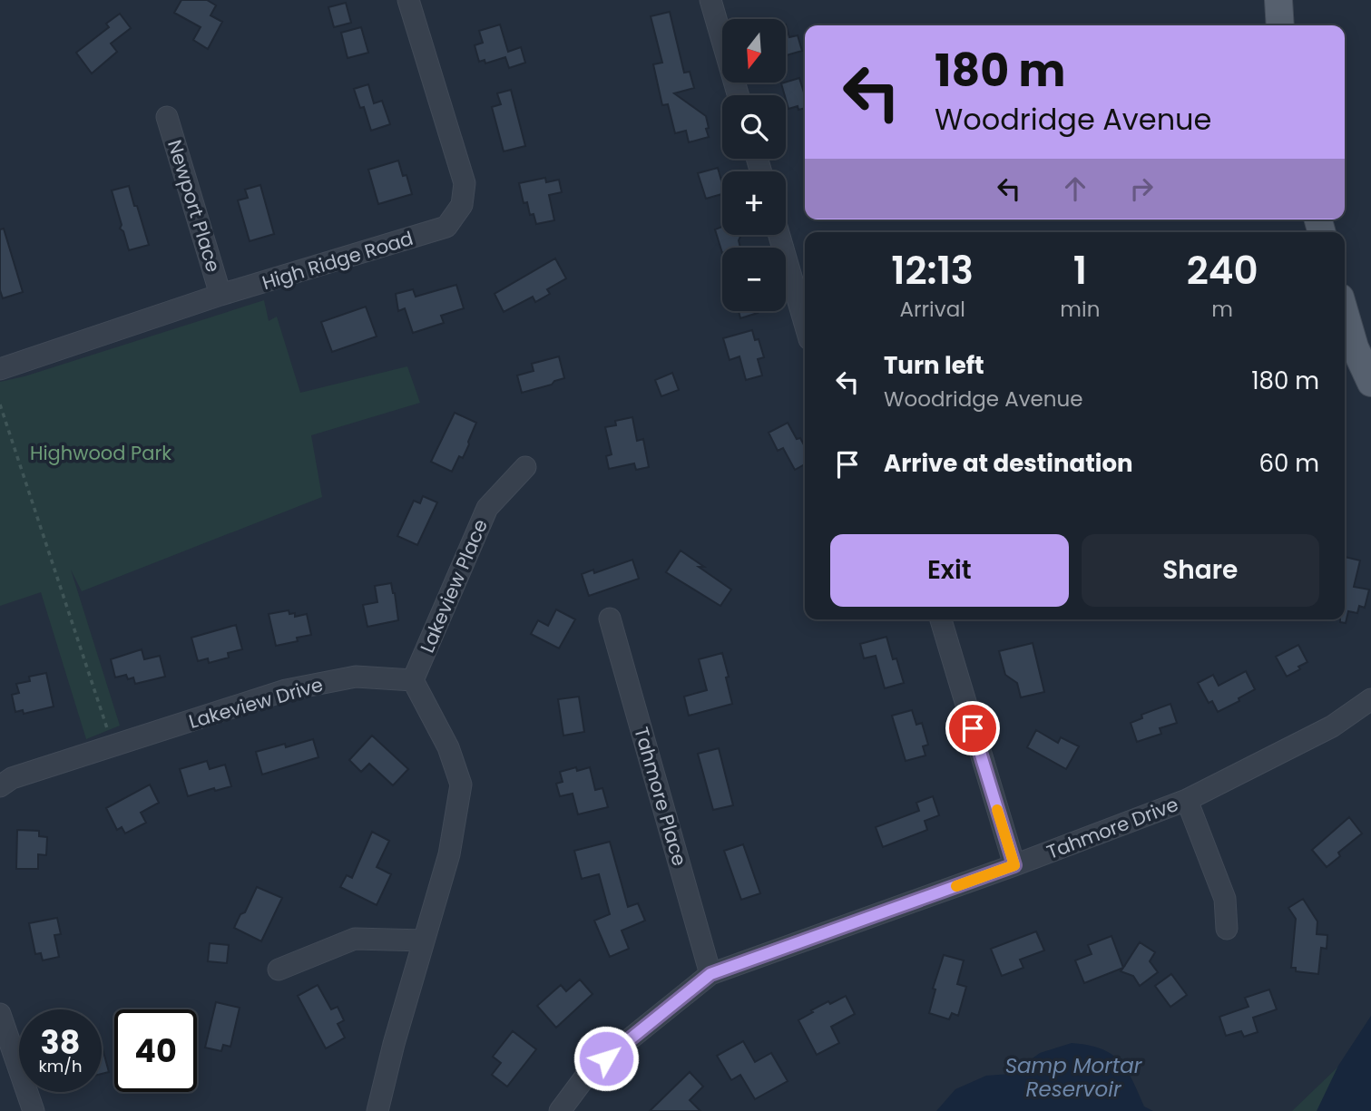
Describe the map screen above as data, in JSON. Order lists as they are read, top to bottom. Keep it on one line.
{"streets":{"street":["Newport Place","High Ridge Road","Lakeview Place","Lakeview Drive","Tahmore Place","Tahmore Drive"]},"crossings":[["Newport Place","High Ridge Road"],["Lakeview Place","Lakeview Drive"],["Tahmore Place","Tahmore Drive"]],"water":["Samp Mortar Reservoir"],"parks":["Highwood Park"],"north":"bottom","page":{"map_buttons":["+","−"],"turn":["180 m","Woodridge Avenue"],"eta":["12:13","Arrival","1","min","240","m"],"list":[{"name":"Turn left","note":"Woodridge Avenue","value":"180 m"},{"name":"Arrive at destination","value":"60 m"}],"buttons":["Exit","Share"],"speed":"38 km/h","limit":"40"}}
